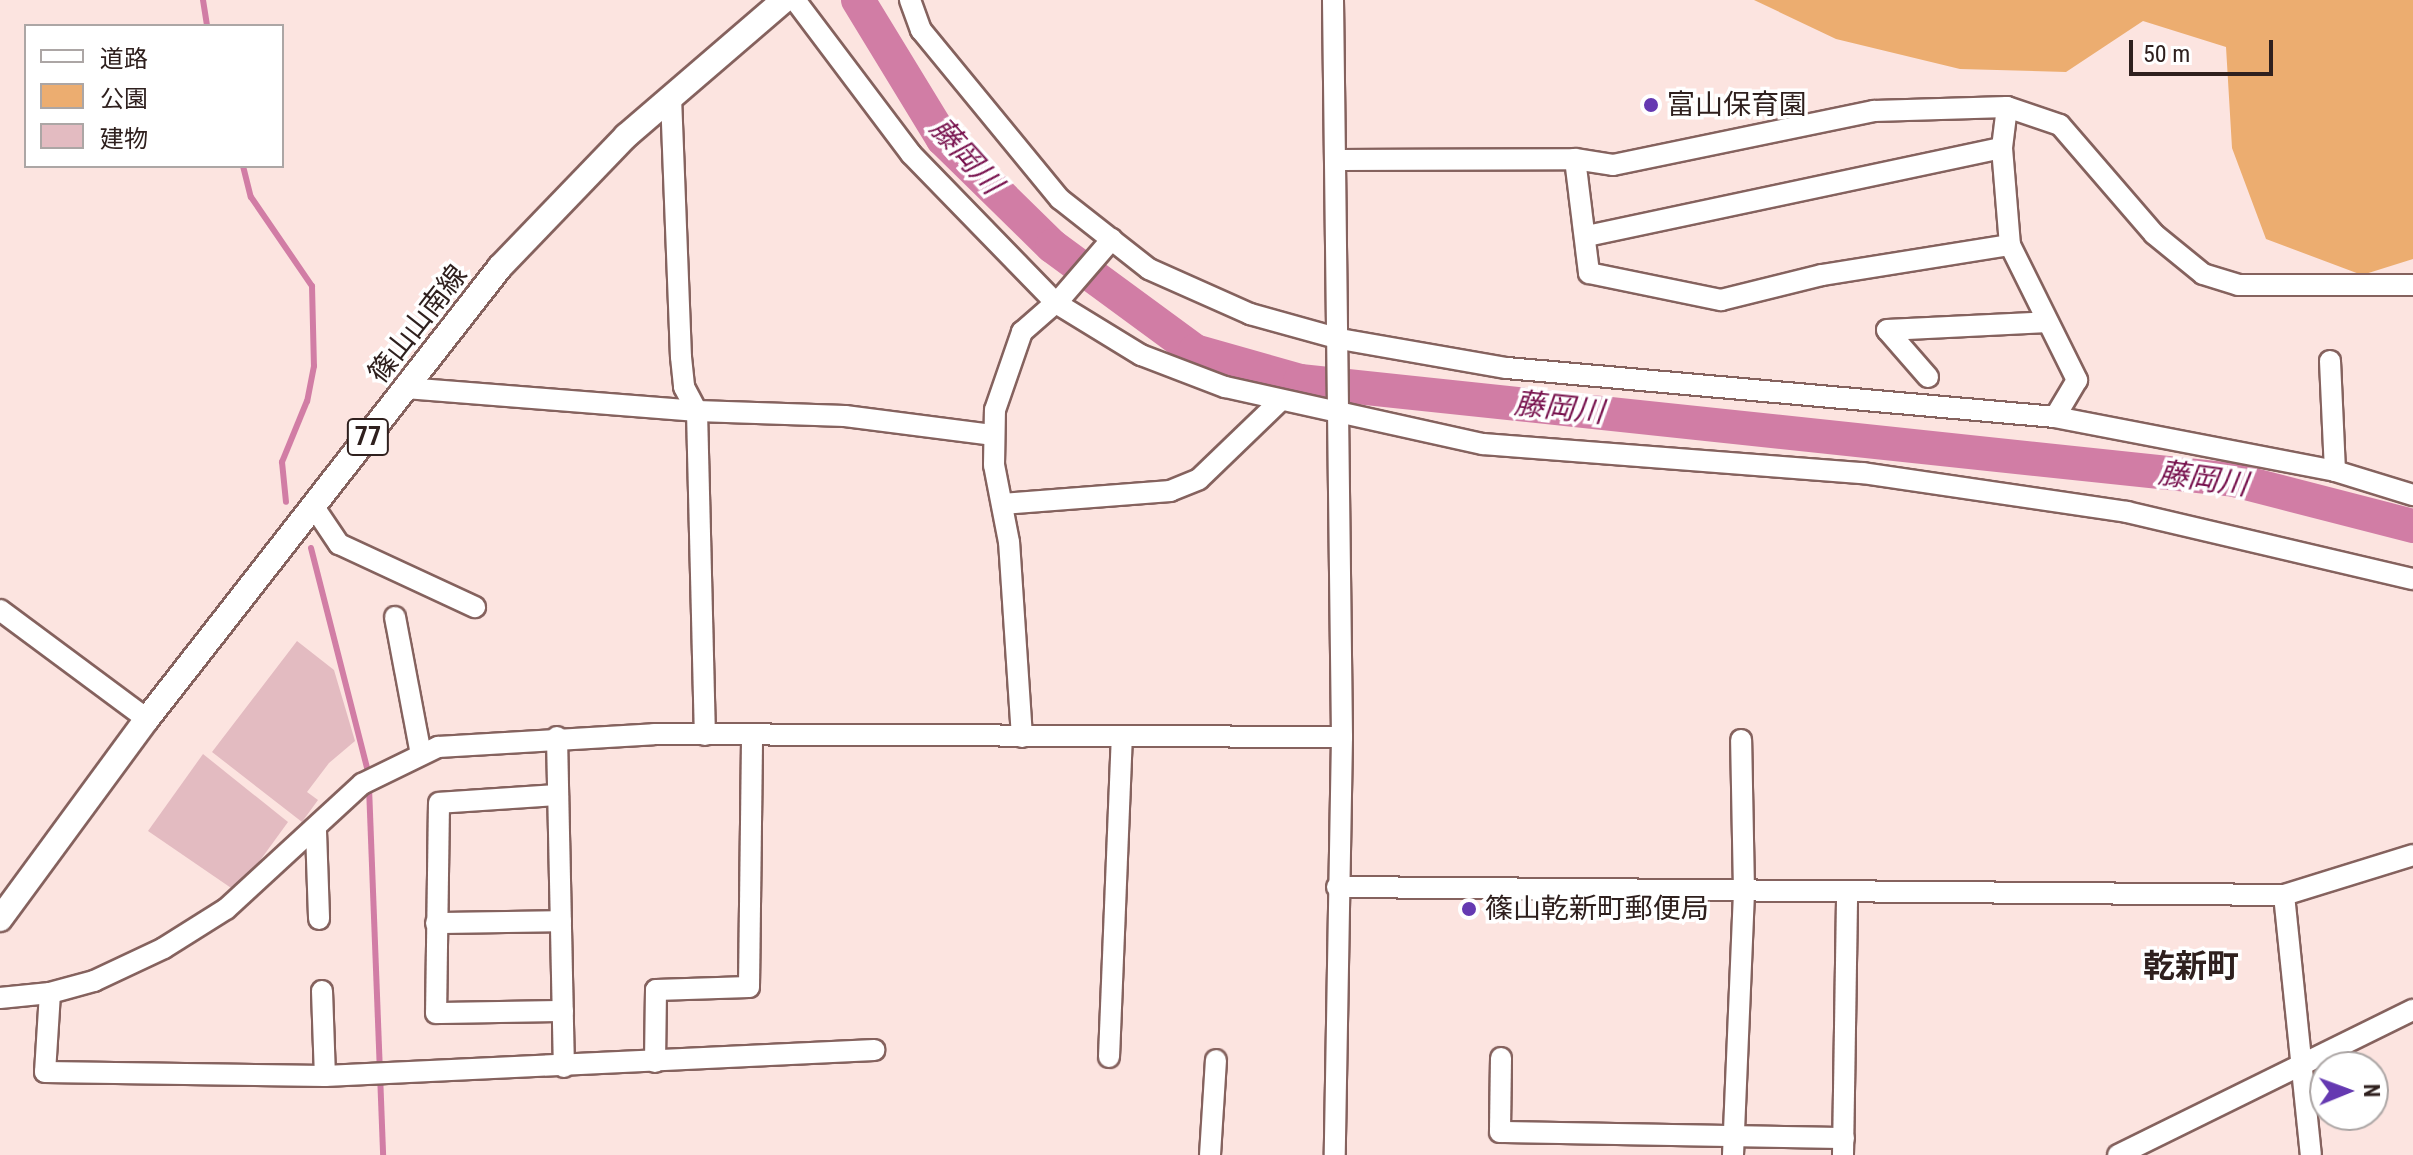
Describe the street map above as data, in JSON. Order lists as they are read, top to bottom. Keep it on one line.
{"streets":{"main road":["篠山山南線","77"]},"districts":["乾新町"],"water":["藤岡川"],"places":["富山保育園","篠山乾新町郵便局"],"legend":["道路","公園","建物"],"scale_bar":"50 m","north":"right"}
